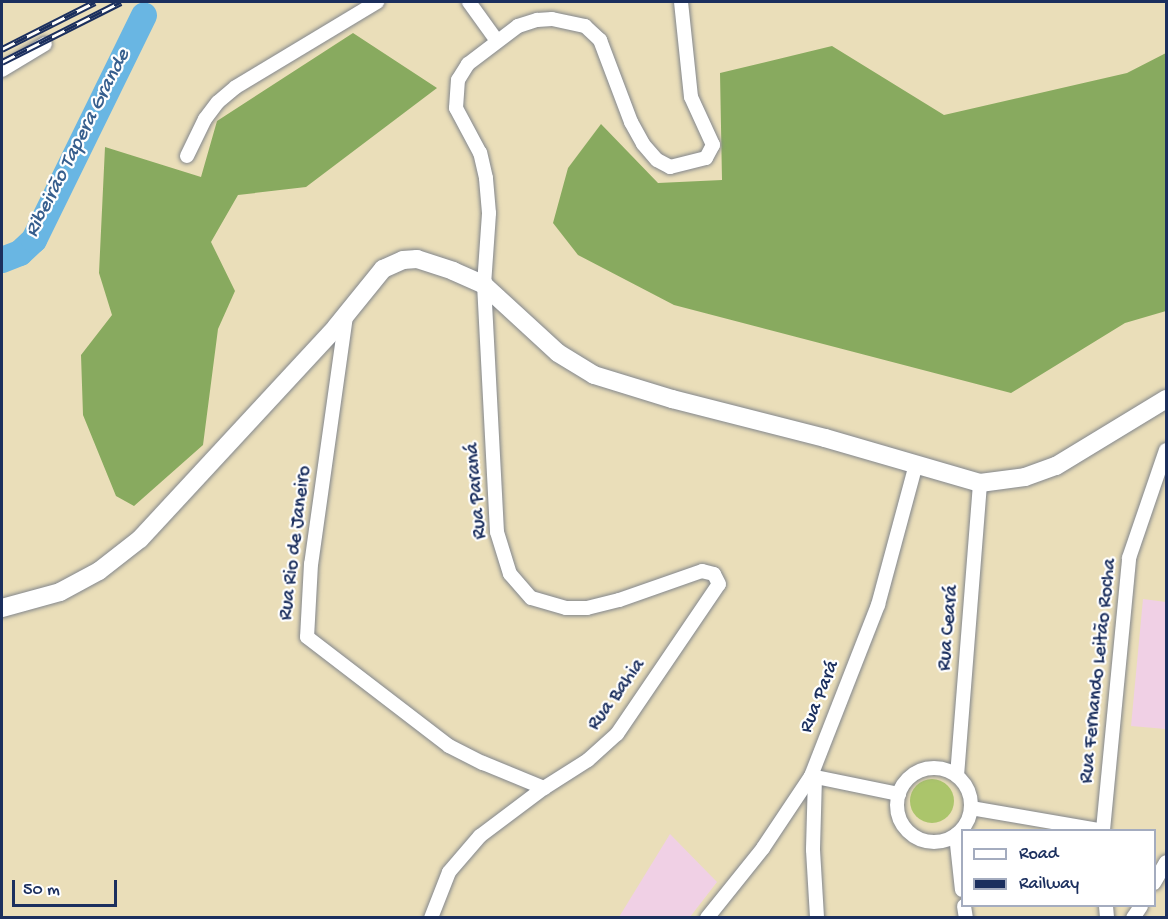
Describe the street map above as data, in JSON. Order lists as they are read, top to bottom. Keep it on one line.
{"streets":{"street":["Rua Paraná","Rua Rio de Janeiro","Rua Ceará","Rua Fernando Leitão Rocha","Rua Bahia","Rua Pará"]},"crossings":[["Rua Paraná","Rua Bahia"],["Rua Rio de Janeiro","Rua Bahia"]],"water":["Ribeirão Tapera Grande"],"legend":["Road","Railway"],"scale_bar":"50 m"}
